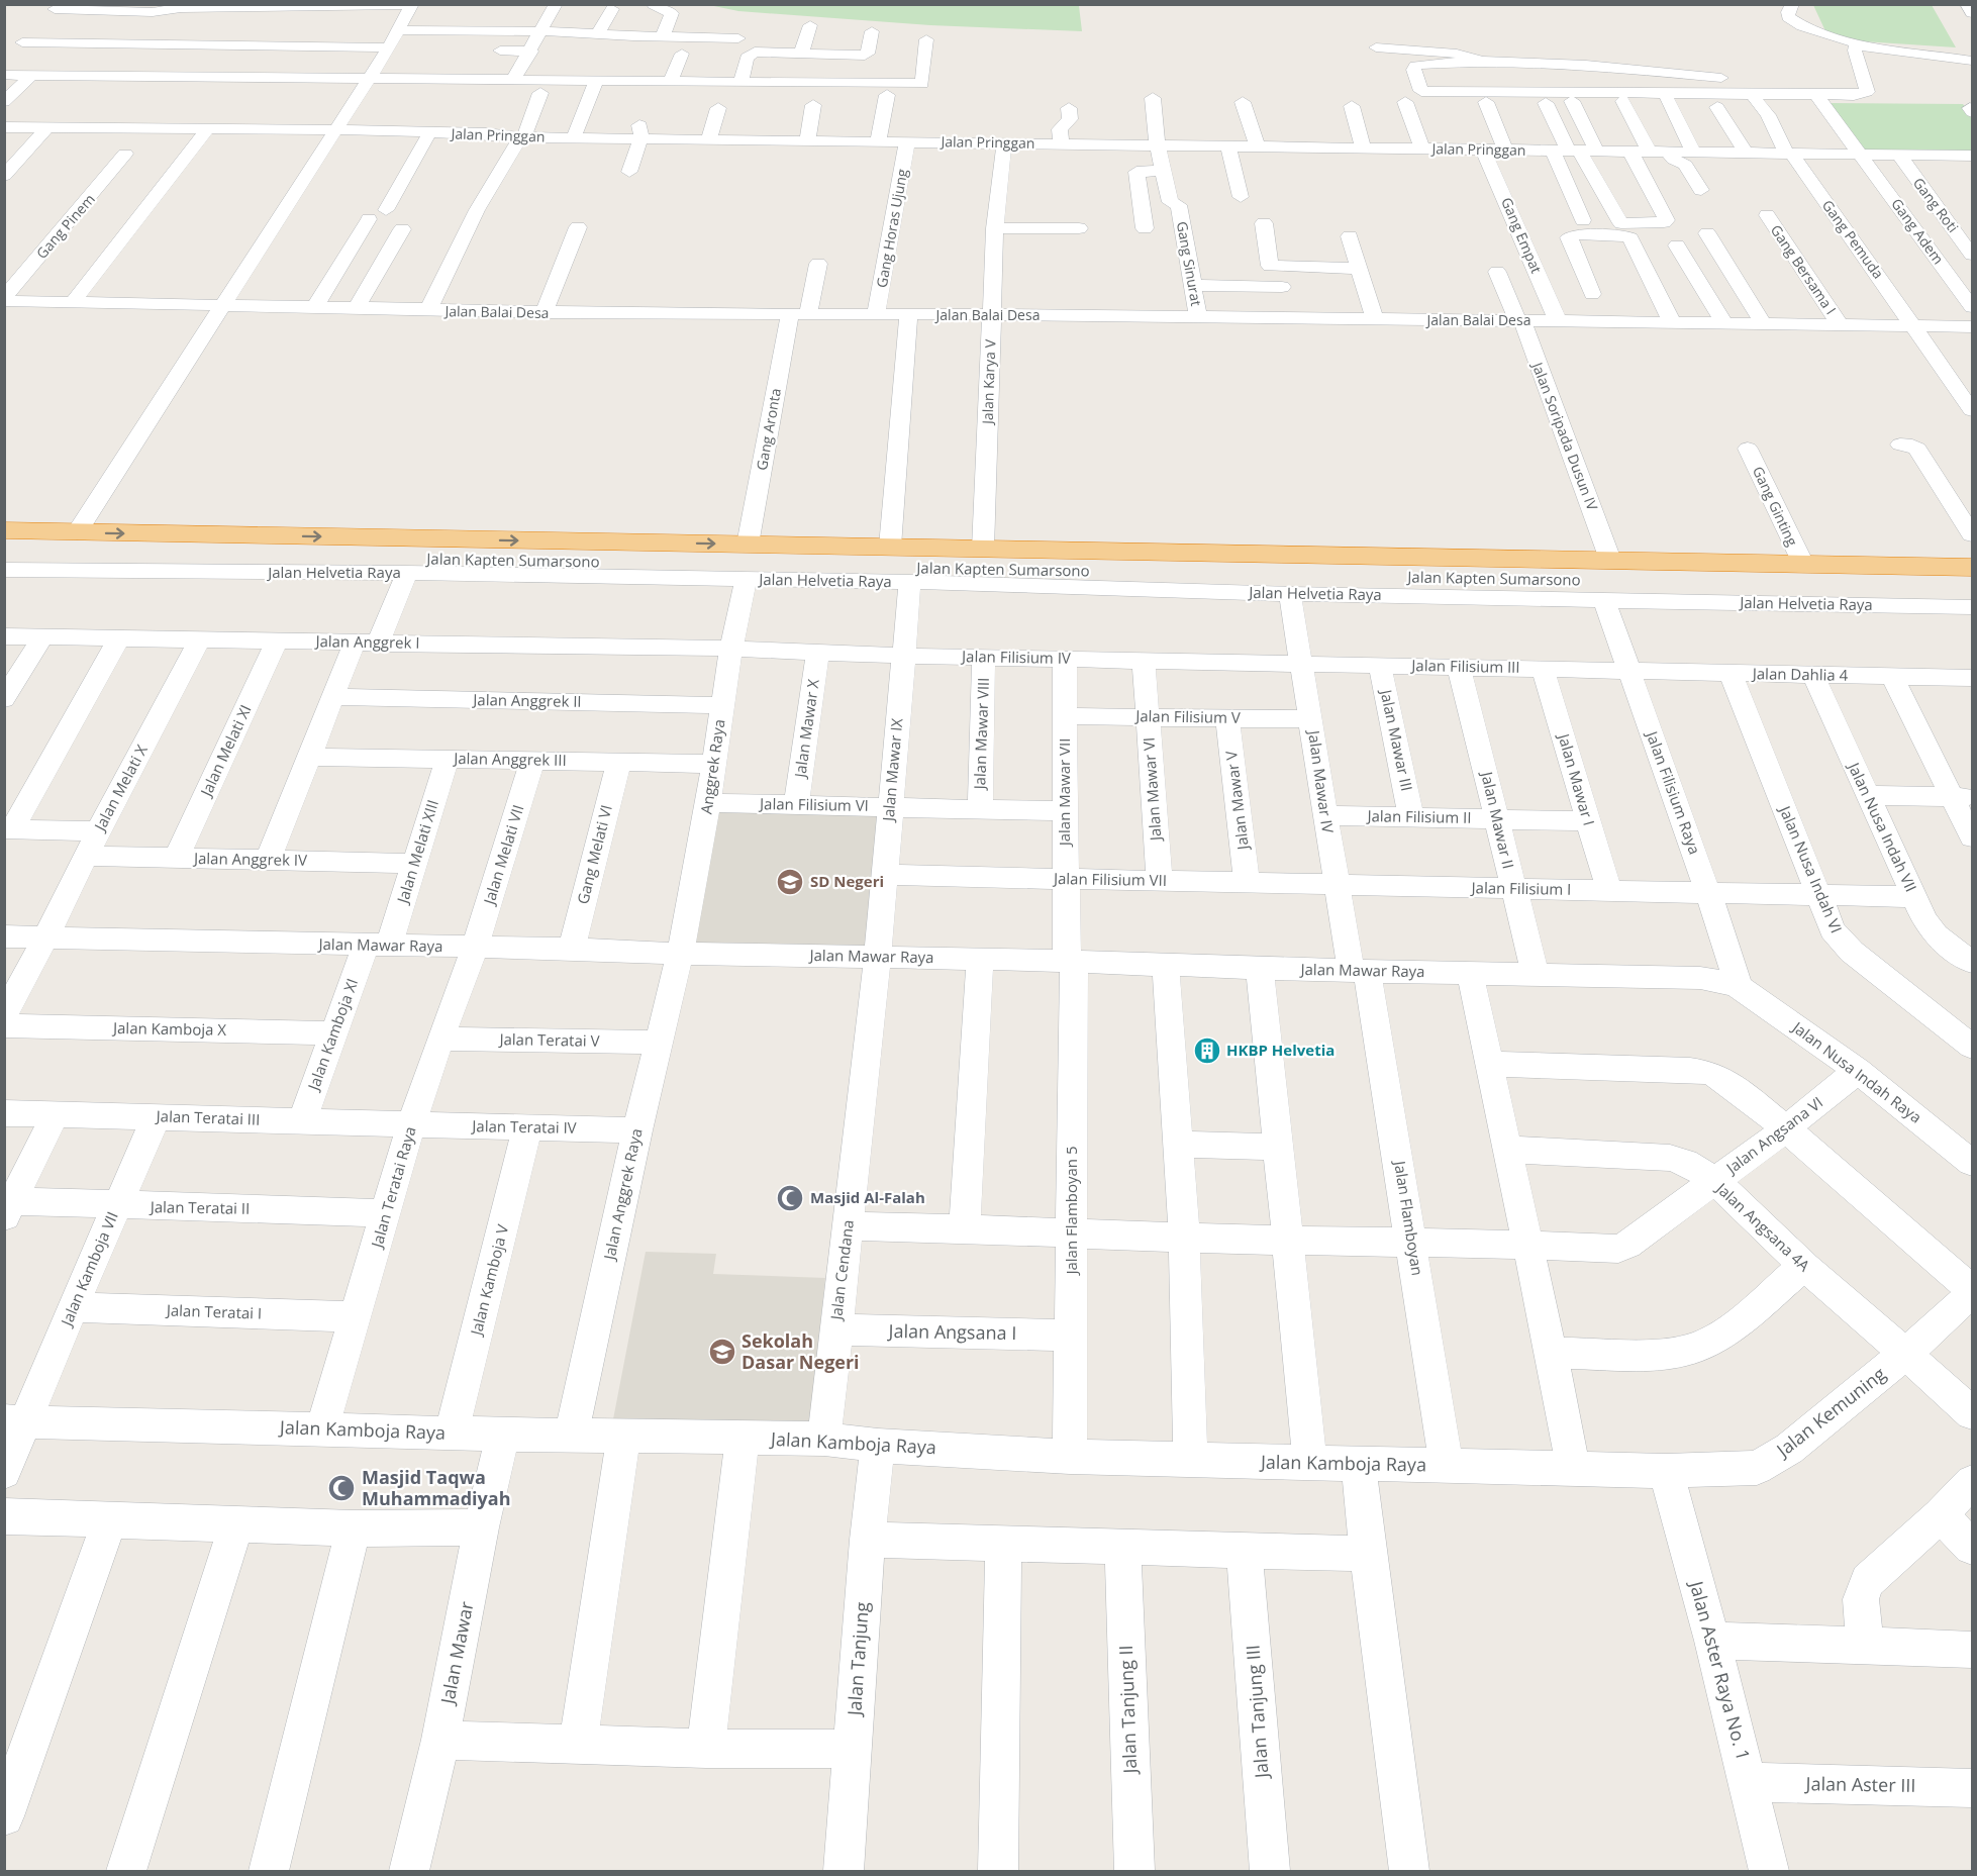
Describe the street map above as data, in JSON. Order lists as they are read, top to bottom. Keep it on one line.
{"streets":{"highway":["Jalan Kapten Sumarsono"],"street":["Jalan Pringgan","Gang Roti","Gang Pinem","Gang Horas Ujung","Gang Adem","Gang Empat","Gang Pemuda","Gang Sinurat","Gang Bersama I","Jalan Balai Desa","Jalan Karya V","Gang Aronta","Jalan Soripada Dusun IV","Gang Ginting","Jalan Helvetia Raya","Jalan Anggrek I","Jalan Filisium IV","Jalan Filisium III","Jalan Dahlia 4","Jalan Anggrek II","Jalan Filisium V","Jalan Mawar X","Jalan Mawar VIII","Jalan Mawar III","Jalan Melati XI","Jalan Anggrek III","Anggrek Raya","Jalan Mawar IX","Jalan Mawar I","Jalan Mawar IV","Jalan Melati X","Jalan Mawar VI","Jalan Mawar VII","Jalan Filisium Raya","Jalan Mawar V","Jalan Filisium VI","Jalan Filisium II","Jalan Mawar II","Jalan Nusa Indah VII","Jalan Melati XIII","Jalan Melati VII","Gang Melati VI","Jalan Anggrek IV","Jalan Nusa Indah VI","Jalan Filisium VII","Jalan Filisium I","Jalan Mawar Raya","Jalan Kamboja X","Jalan Kamboja XI","Jalan Teratai V","Jalan Nusa Indah Raya","Jalan Teratai III","Jalan Teratai IV","Jalan Angsana VI","Jalan Teratai Raya","Jalan Anggrek Raya","Jalan Teratai II","Jalan Flamboyan 5","Jalan Flamboyan","Jalan Angsana 4A","Jalan Kamboja VII","Jalan Cendana","Jalan Kamboja V","Jalan Teratai I","Jalan Angsana I","Jalan Kemuning","Jalan Kamboja Raya","Jalan Mawar","Jalan Tanjung","Jalan Aster Raya No. 1","Jalan Tanjung II","Jalan Tanjung III","Jalan Aster III"]},"crossings":[["Jalan Pringgan","Gang Roti"],["Jalan Pringgan","Gang Horas Ujung"],["Jalan Pringgan","Gang Adem"],["Jalan Pringgan","Gang Empat"],["Jalan Pringgan","Gang Pemuda"],["Jalan Pringgan","Gang Sinurat"],["Jalan Pringgan","Jalan Karya V"],["Gang Pinem","Jalan Balai Desa"],["Gang Horas Ujung","Jalan Balai Desa"],["Gang Empat","Jalan Balai Desa"],["Gang Pemuda","Jalan Balai Desa"],["Gang Sinurat","Jalan Balai Desa"],["Gang Bersama I","Jalan Balai Desa"],["Jalan Balai Desa","Jalan Karya V"],["Jalan Balai Desa","Gang Aronta"],["Jalan Balai Desa","Jalan Soripada Dusun IV"],["Jalan Karya V","Jalan Kapten Sumarsono"],["Gang Aronta","Jalan Kapten Sumarsono"],["Jalan Soripada Dusun IV","Jalan Kapten Sumarsono"],["Gang Ginting","Jalan Kapten Sumarsono"],["Jalan Kapten Sumarsono","Jalan Helvetia Raya"],["Jalan Helvetia Raya","Anggrek Raya"],["Jalan Helvetia Raya","Jalan Mawar IX"],["Jalan Helvetia Raya","Jalan Mawar IV"],["Jalan Helvetia Raya","Jalan Filisium Raya"],["Jalan Anggrek I","Jalan Filisium IV"],["Jalan Anggrek I","Jalan Melati XI"],["Jalan Anggrek I","Anggrek Raya"],["Jalan Anggrek I","Jalan Melati X"],["Jalan Filisium IV","Jalan Filisium III"],["Jalan Filisium IV","Jalan Mawar X"],["Jalan Filisium IV","Jalan Mawar VIII"],["Jalan Filisium IV","Anggrek Raya"],["Jalan Filisium IV","Jalan Mawar IX"],["Jalan Filisium IV","Jalan Mawar IV"],["Jalan Filisium IV","Jalan Mawar VI"],["Jalan Filisium IV","Jalan Mawar VII"],["Jalan Filisium III","Jalan Dahlia 4"],["Jalan Filisium III","Jalan Mawar III"],["Jalan Filisium III","Jalan Mawar I"],["Jalan Filisium III","Jalan Mawar IV"],["Jalan Filisium III","Jalan Filisium Raya"],["Jalan Filisium III","Jalan Mawar II"],["Jalan Dahlia 4","Jalan Filisium Raya"],["Jalan Dahlia 4","Jalan Nusa Indah VII"],["Jalan Dahlia 4","Jalan Nusa Indah VI"],["Jalan Anggrek II","Anggrek Raya"],["Jalan Filisium V","Jalan Mawar IV"],["Jalan Filisium V","Jalan Mawar VI"],["Jalan Filisium V","Jalan Mawar VII"],["Jalan Filisium V","Jalan Mawar V"],["Jalan Mawar X","Jalan Filisium VI"],["Jalan Mawar VIII","Jalan Filisium VI"],["Jalan Mawar III","Jalan Filisium II"],["Jalan Melati XI","Jalan Anggrek IV"],["Jalan Anggrek III","Anggrek Raya"],["Jalan Anggrek III","Jalan Melati XIII"],["Jalan Anggrek III","Jalan Melati VII"],["Jalan Anggrek III","Gang Melati VI"],["Anggrek Raya","Jalan Filisium VI"],["Anggrek Raya","Jalan Mawar Raya"],["Anggrek Raya","Jalan Anggrek Raya"],["Jalan Mawar IX","Jalan Filisium VI"],["Jalan Mawar IX","Jalan Filisium VII"],["Jalan Mawar IX","Jalan Mawar Raya"],["Jalan Mawar IX","Jalan Cendana"],["Jalan Mawar I","Jalan Filisium II"],["Jalan Mawar I","Jalan Filisium I"],["Jalan Mawar IV","Jalan Filisium II"],["Jalan Mawar IV","Jalan Filisium VII"],["Jalan Mawar IV","Jalan Filisium I"],["Jalan Mawar IV","Jalan Mawar Raya"],["Jalan Mawar IV","Jalan Flamboyan"],["Jalan Melati X","Jalan Anggrek IV"],["Jalan Melati X","Jalan Mawar Raya"],["Jalan Mawar VI","Jalan Filisium VII"],["Jalan Mawar VII","Jalan Filisium VI"],["Jalan Mawar VII","Jalan Filisium VII"],["Jalan Mawar VII","Jalan Mawar Raya"],["Jalan Mawar VII","Jalan Flamboyan 5"],["Jalan Filisium Raya","Jalan Filisium I"],["Jalan Filisium Raya","Jalan Mawar Raya"],["Jalan Filisium Raya","Jalan Nusa Indah Raya"],["Jalan Mawar V","Jalan Filisium VII"],["Jalan Filisium II","Jalan Mawar II"],["Jalan Mawar II","Jalan Filisium I"],["Jalan Mawar II","Jalan Mawar Raya"],["Jalan Nusa Indah VII","Jalan Filisium I"],["Jalan Melati XIII","Jalan Anggrek IV"],["Jalan Melati XIII","Jalan Mawar Raya"],["Jalan Melati XIII","Jalan Kamboja XI"],["Jalan Melati VII","Jalan Mawar Raya"],["Jalan Melati VII","Jalan Teratai Raya"],["Gang Melati VI","Jalan Mawar Raya"],["Jalan Nusa Indah VI","Jalan Filisium I"],["Jalan Filisium VII","Jalan Filisium I"],["Jalan Mawar Raya","Jalan Kamboja XI"],["Jalan Mawar Raya","Jalan Nusa Indah Raya"],["Jalan Mawar Raya","Jalan Teratai Raya"],["Jalan Mawar Raya","Jalan Anggrek Raya"],["Jalan Mawar Raya","Jalan Flamboyan 5"],["Jalan Mawar Raya","Jalan Flamboyan"],["Jalan Mawar Raya","Jalan Cendana"],["Jalan Kamboja X","Jalan Kamboja XI"],["Jalan Kamboja XI","Jalan Teratai III"],["Jalan Teratai V","Jalan Teratai Raya"],["Jalan Teratai V","Jalan Anggrek Raya"],["Jalan Nusa Indah Raya","Jalan Angsana VI"],["Jalan Teratai III","Jalan Teratai IV"],["Jalan Teratai III","Jalan Teratai Raya"],["Jalan Teratai III","Jalan Kamboja VII"],["Jalan Teratai IV","Jalan Teratai Raya"],["Jalan Teratai IV","Jalan Anggrek Raya"],["Jalan Teratai IV","Jalan Kamboja V"],["Jalan Angsana VI","Jalan Flamboyan 5"],["Jalan Angsana VI","Jalan Flamboyan"],["Jalan Angsana VI","Jalan Angsana 4A"],["Jalan Angsana VI","Jalan Cendana"],["Jalan Teratai Raya","Jalan Teratai II"],["Jalan Teratai Raya","Jalan Teratai I"],["Jalan Teratai Raya","Jalan Kamboja Raya"],["Jalan Anggrek Raya","Jalan Kamboja Raya"],["Jalan Teratai II","Jalan Kamboja VII"],["Jalan Flamboyan 5","Jalan Angsana I"],["Jalan Flamboyan 5","Jalan Kamboja Raya"],["Jalan Flamboyan","Jalan Kamboja Raya"],["Jalan Angsana 4A","Jalan Kemuning"],["Jalan Kamboja VII","Jalan Teratai I"],["Jalan Kamboja VII","Jalan Kamboja Raya"],["Jalan Cendana","Jalan Angsana I"],["Jalan Cendana","Jalan Kamboja Raya"],["Jalan Kamboja V","Jalan Kamboja Raya"],["Jalan Kemuning","Jalan Kamboja Raya"],["Jalan Kemuning","Jalan Aster Raya No. 1"],["Jalan Kamboja Raya","Jalan Mawar"],["Jalan Kamboja Raya","Jalan Tanjung"],["Jalan Kamboja Raya","Jalan Aster Raya No. 1"],["Jalan Aster Raya No. 1","Jalan Aster III"]],"places":{"school or university":["SD Negeri","Sekolah Dasar Negeri"],"building":["HKBP Helvetia"],"mosque":["Masjid Al-Falah","Masjid Taqwa Muhammadiyah"]}}
